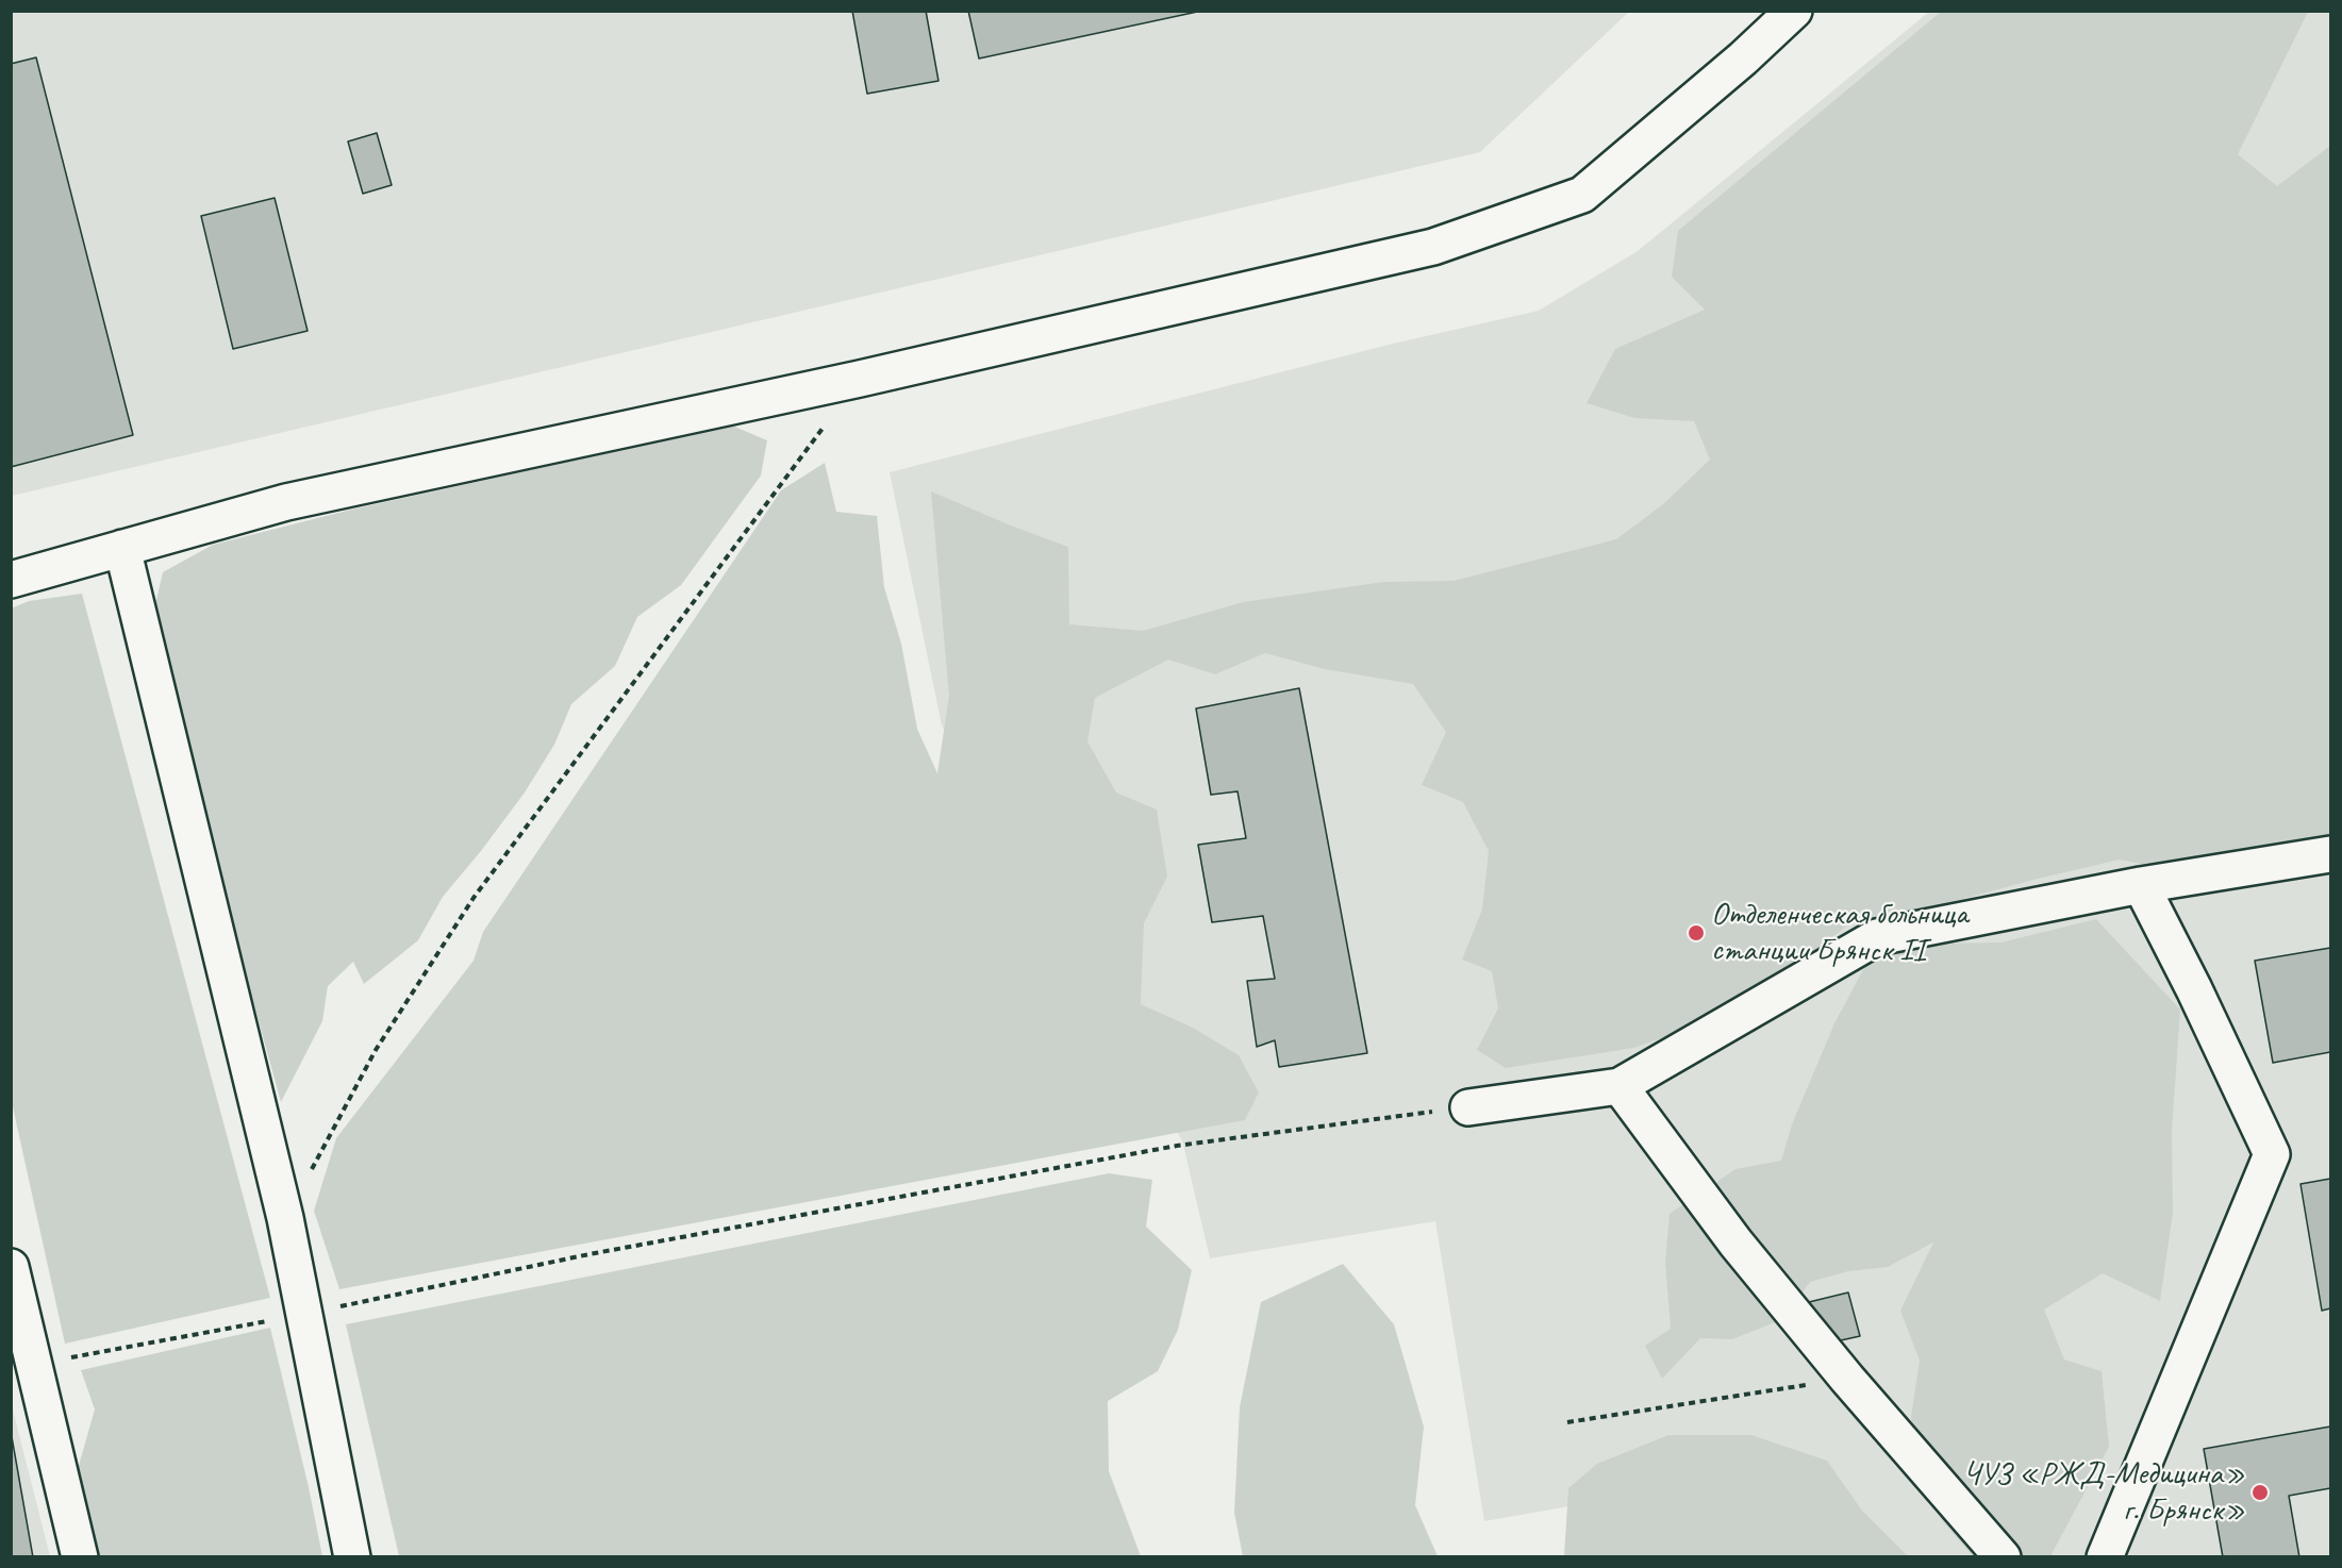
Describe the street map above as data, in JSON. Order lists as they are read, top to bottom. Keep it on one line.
{"places":["Отделенческая больница станции Брянск II","ЧУЗ «РЖД-Медицина» г. Брянск»"]}
